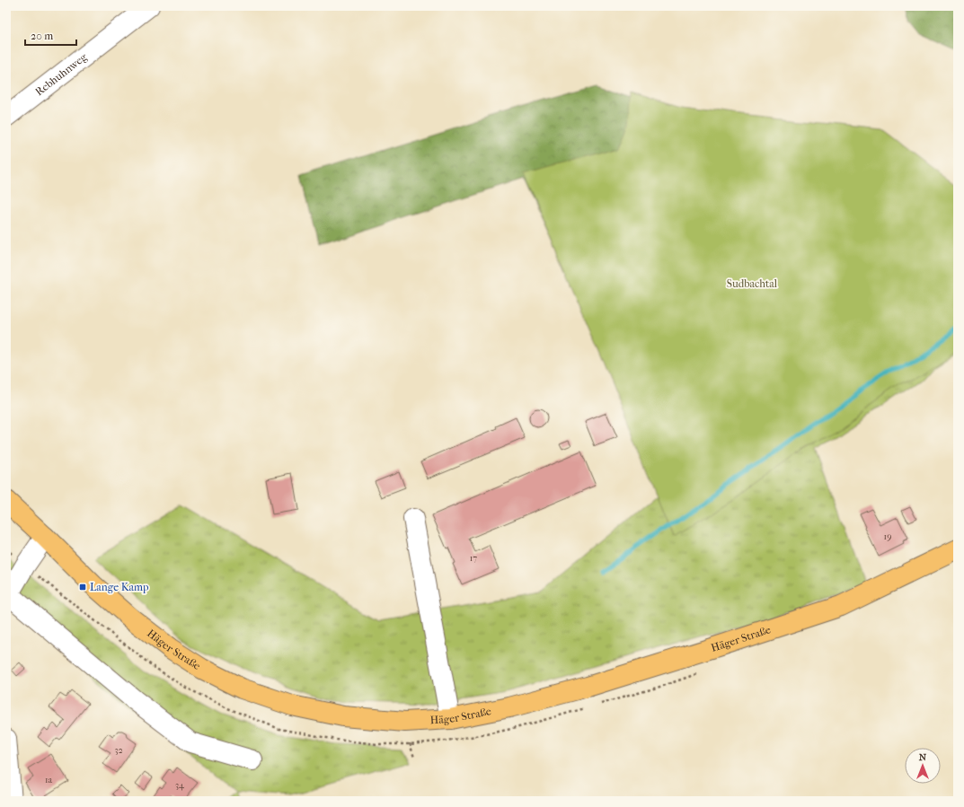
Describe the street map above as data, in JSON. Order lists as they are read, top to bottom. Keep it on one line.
{"streets":{"main road":["Häger Straße"],"street":["Rebhuhnweg"]},"parks":["Sudbachtal"],"places":{"transit":["Lange Kamp"]},"house_numbers":["19","17","32","1a","34"],"scale_bar":"20 m","north":"top"}
